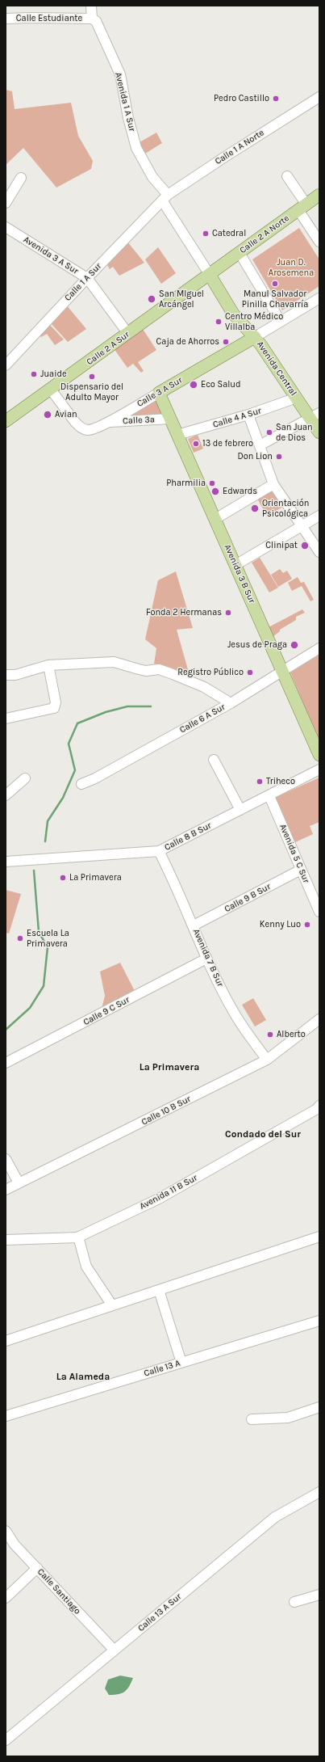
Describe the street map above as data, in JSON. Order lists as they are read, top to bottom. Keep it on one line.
{"streets":{"main road":["Calle 2 A Norte","Calle 2 A Sur","Avenida Central","Calle 3 A Sur","Avenida 3 B Sur"],"street":["Calle Estudiante","Avenida 1 A Sur","Calle 1 A Norte","Avenida 3 A Sur","Calle 1 A Sur","Calle 4 A Sur","Calle 3a","Calle 6 A Sur","Calle 8 B Sur","Avenida 5 C Sur","Calle 9 B Sur","Avenida 7 B Sur","Calle 9 C Sur","Calle 10 B Sur","Avenida 11 B Sur","Calle 13 A","Calle Santiago","Calle 13 A Sur"]},"crossings":[["Calle Estudiante","Avenida 1 A Sur"],["Avenida 1 A Sur","Calle 1 A Norte"],["Avenida 1 A Sur","Calle 2 A Norte"],["Avenida 1 A Sur","Calle 1 A Sur"],["Avenida 1 A Sur","Calle 2 A Sur"],["Avenida 1 A Sur","Avenida Central"],["Calle 1 A Norte","Calle 1 A Sur"],["Calle 2 A Norte","Calle 2 A Sur"],["Calle 2 A Norte","Avenida Central"],["Avenida 3 A Sur","Calle 1 A Sur"],["Avenida 3 A Sur","Calle 2 A Sur"],["Calle 2 A Sur","Avenida Central"],["Calle 2 A Sur","Calle 3 A Sur"],["Avenida Central","Calle 3 A Sur"],["Avenida Central","Calle 4 A Sur"],["Calle 3 A Sur","Calle 3a"],["Calle 3 A Sur","Avenida 3 B Sur"],["Calle 4 A Sur","Avenida 3 B Sur"],["Calle 3a","Avenida 3 B Sur"],["Avenida 3 B Sur","Calle 6 A Sur"],["Calle 8 B Sur","Avenida 5 C Sur"],["Calle 8 B Sur","Avenida 7 B Sur"],["Avenida 5 C Sur","Calle 9 B Sur"],["Calle 9 B Sur","Avenida 7 B Sur"],["Avenida 7 B Sur","Calle 9 C Sur"],["Avenida 7 B Sur","Calle 10 B Sur"],["Calle Santiago","Calle 13 A Sur"]],"districts":["La Primavera","Condado del Sur","La Alameda"],"parks":["Juan D. Arosemena"],"places":["Pedro Castillo","Catedral","Manul Salvador Pinilla Chavarría","San MIguel Arcángel","Centro Médico Villalba","Caja de Ahorros","Juaide","Dispensario del Adulto Mayor","Eco Salud","Avian","San Juan de Dios","13 de febrero","Don Lion","Pharmilia","Edwards","Orientación Psicológica","Clinipat","Fonda 2 Hermanas","Jesus de Praga","Registro Público","Triheco","La Primavera","Kenny Luo","Escuela La Primavera","Alberto"]}
